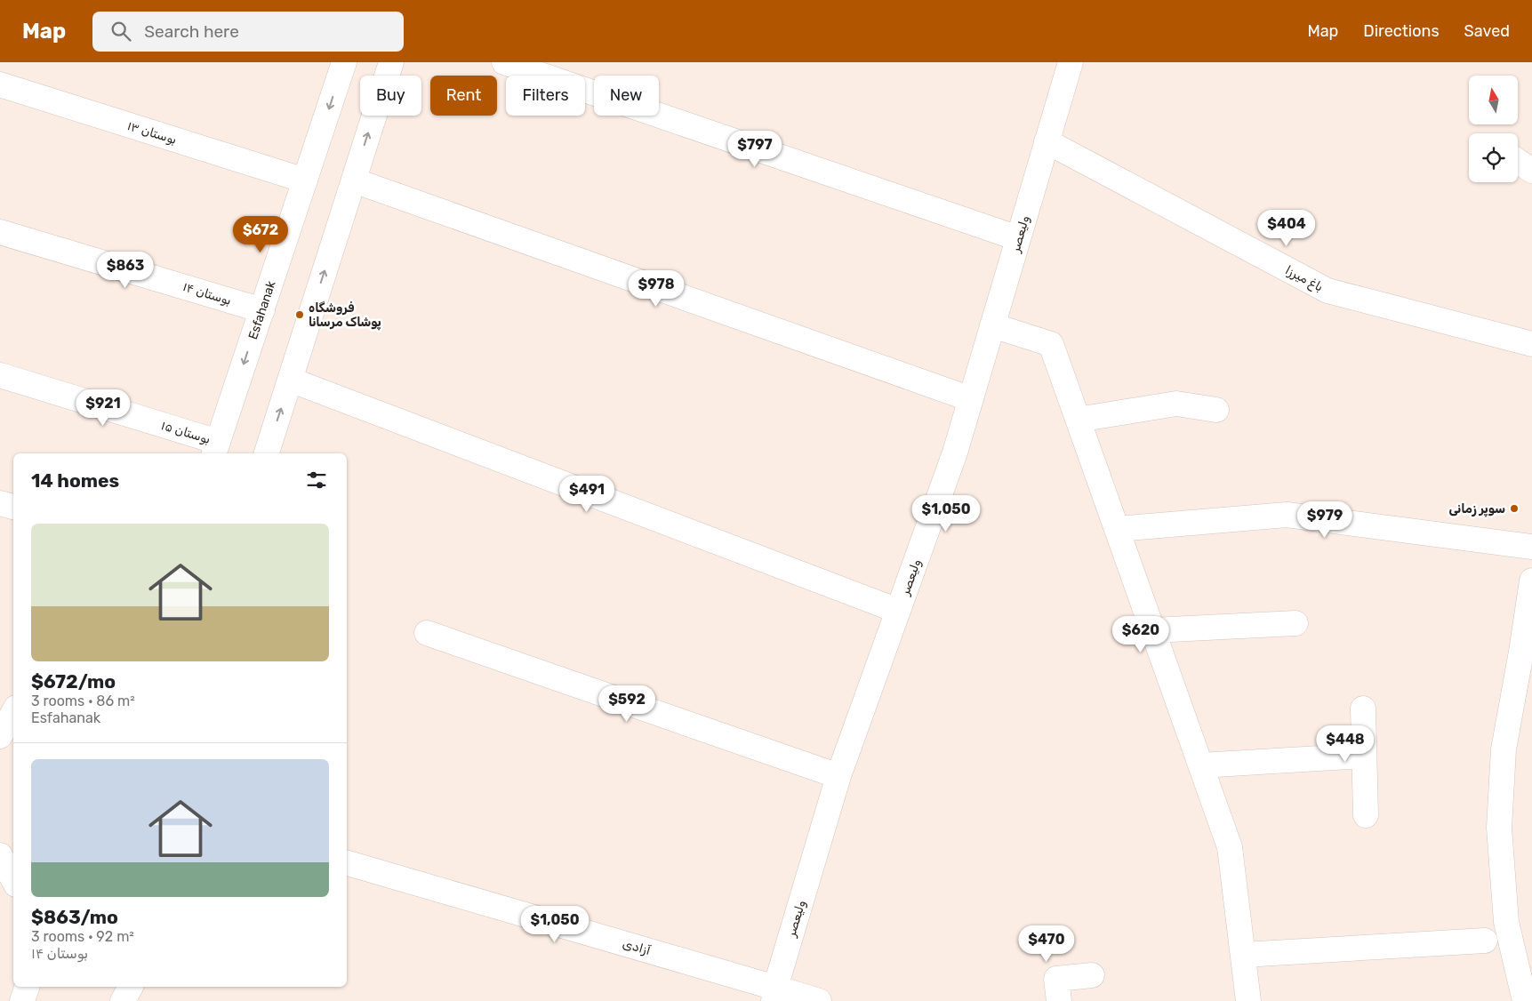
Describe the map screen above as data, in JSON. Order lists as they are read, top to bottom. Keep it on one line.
{"streets":{"street":["بوستان ۱۳","ولیعصر","باغ میرزا","بوستان ۱۴","Esfahanak","بوستان ۱۵","آزادی"]},"crossings":[["بوستان ۱۳","Esfahanak"],["ولیعصر","باغ میرزا"],["ولیعصر","آزادی"],["بوستان ۱۴","Esfahanak"],["Esfahanak","بوستان ۱۵"]],"places":["فروشگاه پوشاک مرسانا","سوپر زمانی"],"north":"top","page":{"header":"Map","search":"Search here","nav":["Map","Directions","Saved"],"chip":["Buy","Rent","Filters","New"],"price":["$797","$404","$672","$863","$978","$921","$491","$1,050","$979","$620","$592","$448","$1,050","$470"],"heading":"14 homes","list":[{"name":"$672/mo","note":"3 rooms · 86 m² · Esfahanak"},{"name":"$863/mo","note":"3 rooms · 92 m² · بوستان ۱۴"}]}}
